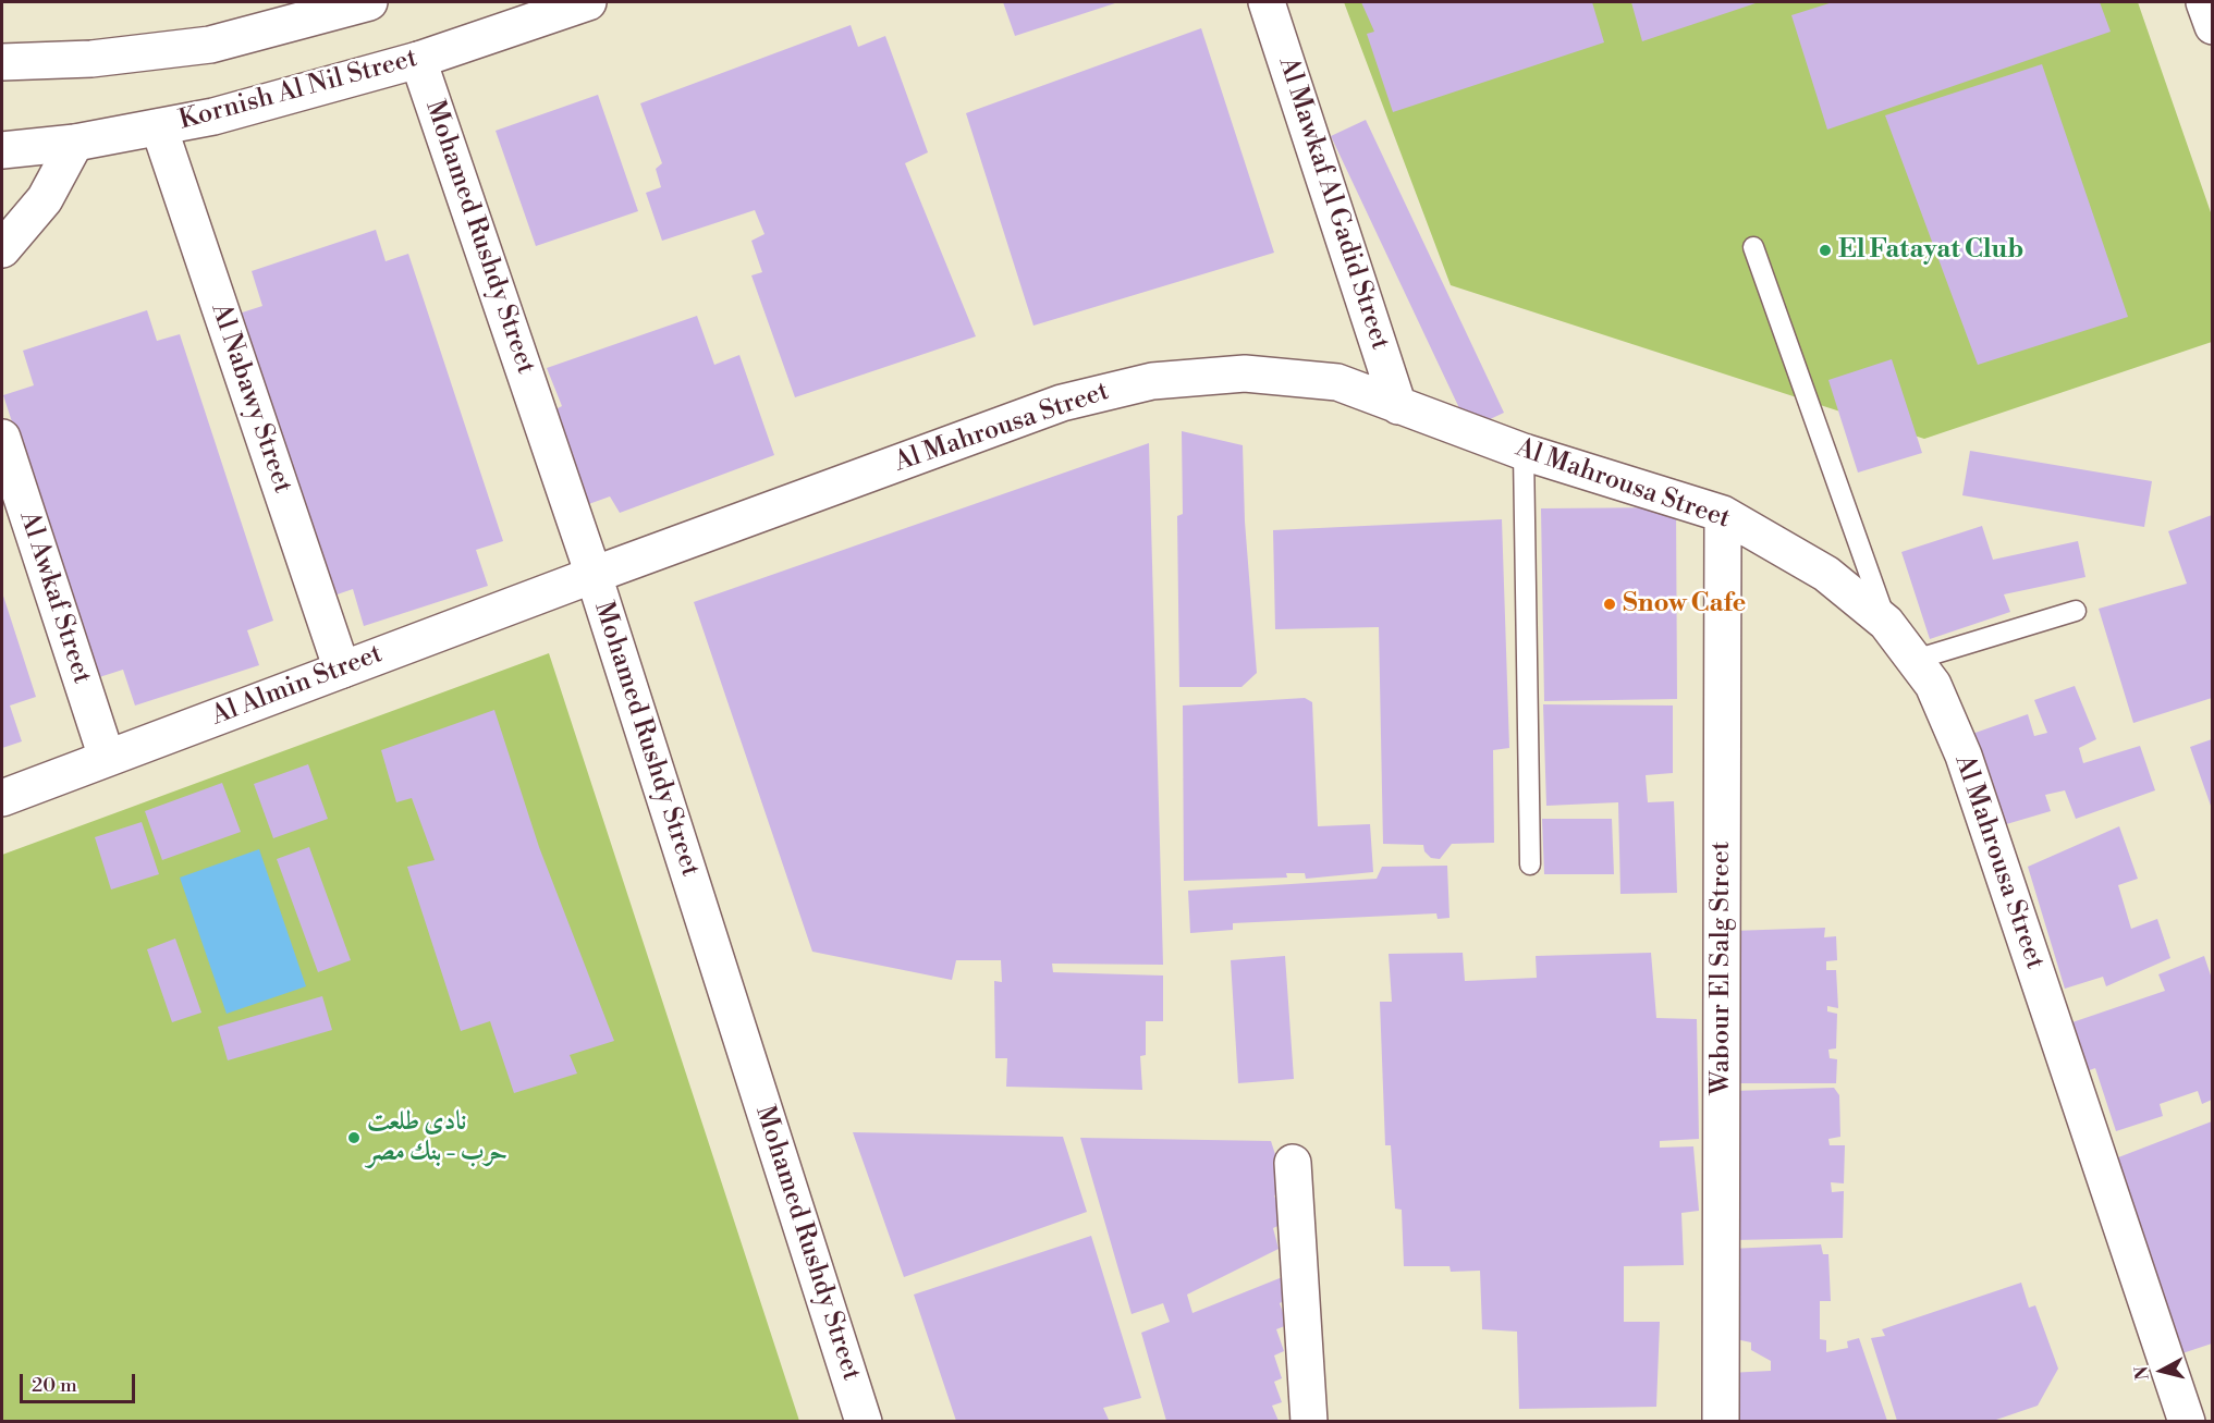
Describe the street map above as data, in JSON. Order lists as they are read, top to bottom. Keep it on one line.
{"streets":{"street":["Kornish Al Nil Street","Al Mawkaf Al Gadid Street","Mohamed Rushdy Street","Al Nabawy Street","Al Mahrousa Street","Al Awkaf Street","Al Almin Street","Wabour El Salg Street"]},"crossings":[["Kornish Al Nil Street","Mohamed Rushdy Street"],["Kornish Al Nil Street","Al Nabawy Street"],["Al Mawkaf Al Gadid Street","Al Mahrousa Street"],["Mohamed Rushdy Street","Al Mahrousa Street"],["Mohamed Rushdy Street","Al Almin Street"],["Al Nabawy Street","Al Almin Street"],["Al Mahrousa Street","Al Almin Street"],["Al Mahrousa Street","Wabour El Salg Street"],["Al Awkaf Street","Al Almin Street"]],"places":["El Fatayat Club","Snow Cafe","نادى طلعت حرب - بنك مصر"],"scale_bar":"20 m","north":"left"}
